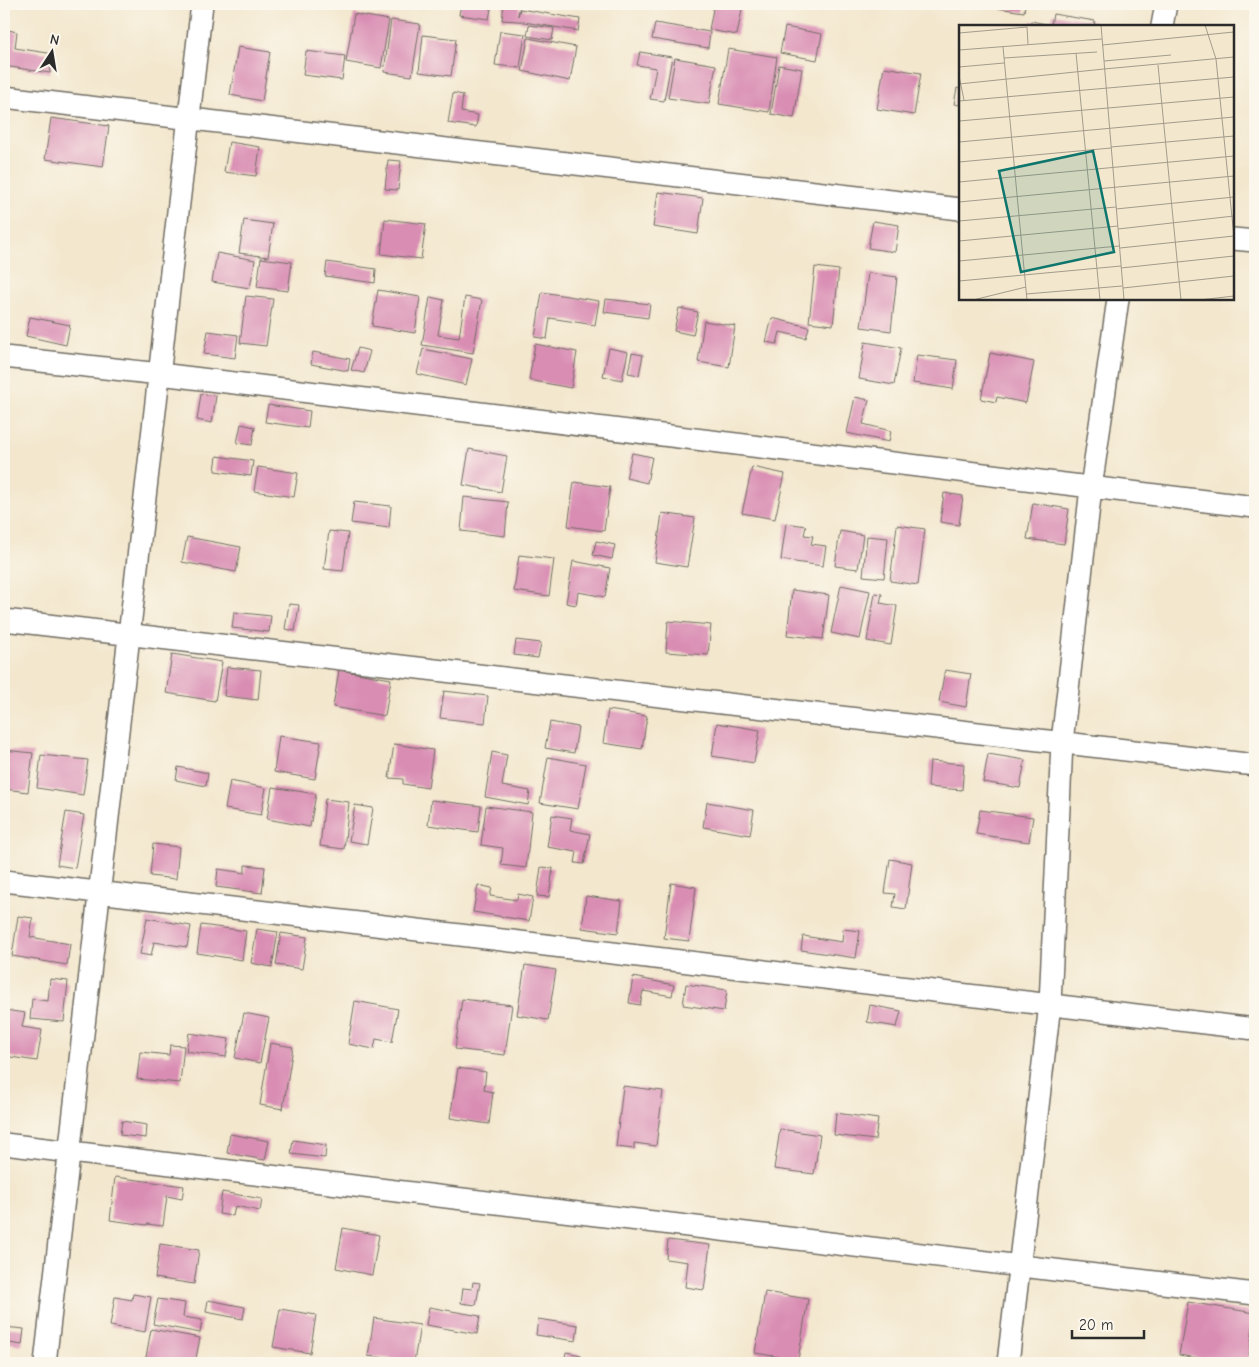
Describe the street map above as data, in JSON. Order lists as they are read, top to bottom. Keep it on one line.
{"scale_bar":"20 m","north":"top"}
